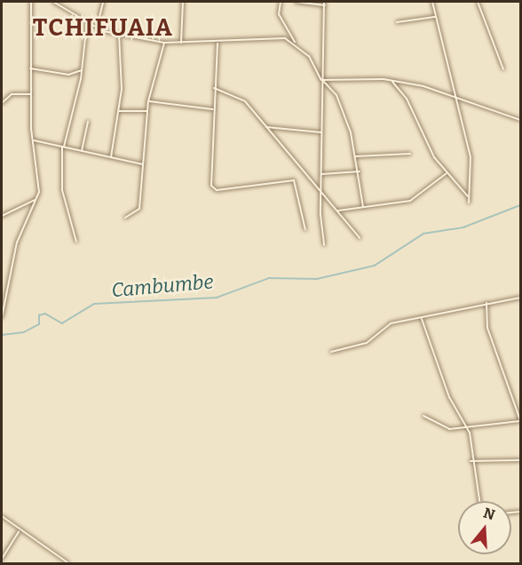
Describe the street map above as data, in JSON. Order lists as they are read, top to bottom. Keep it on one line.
{"districts":["TCHIFUAIA"],"water":["Cambumbe"],"north":"top"}
